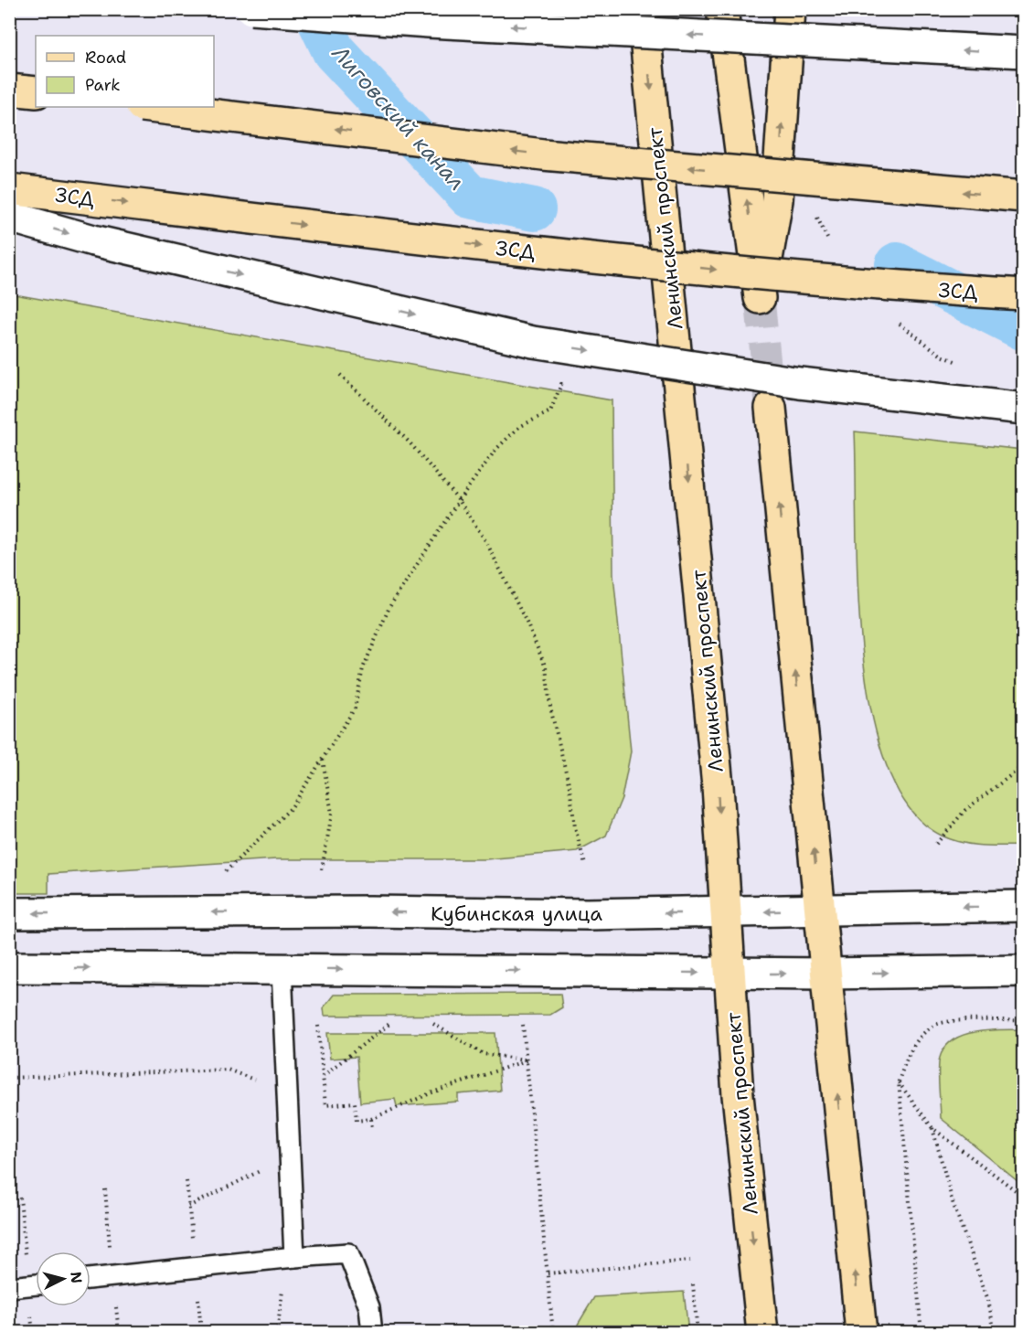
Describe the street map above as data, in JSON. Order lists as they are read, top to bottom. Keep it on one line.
{"streets":{"main road":["ЗСД","Ленинский проспект","Кубинская улица"]},"crossings":[["Ленинский проспект","Кубинская улица"]],"water":["Лиговский канал"],"legend":["Road","Park"],"north":"right"}
